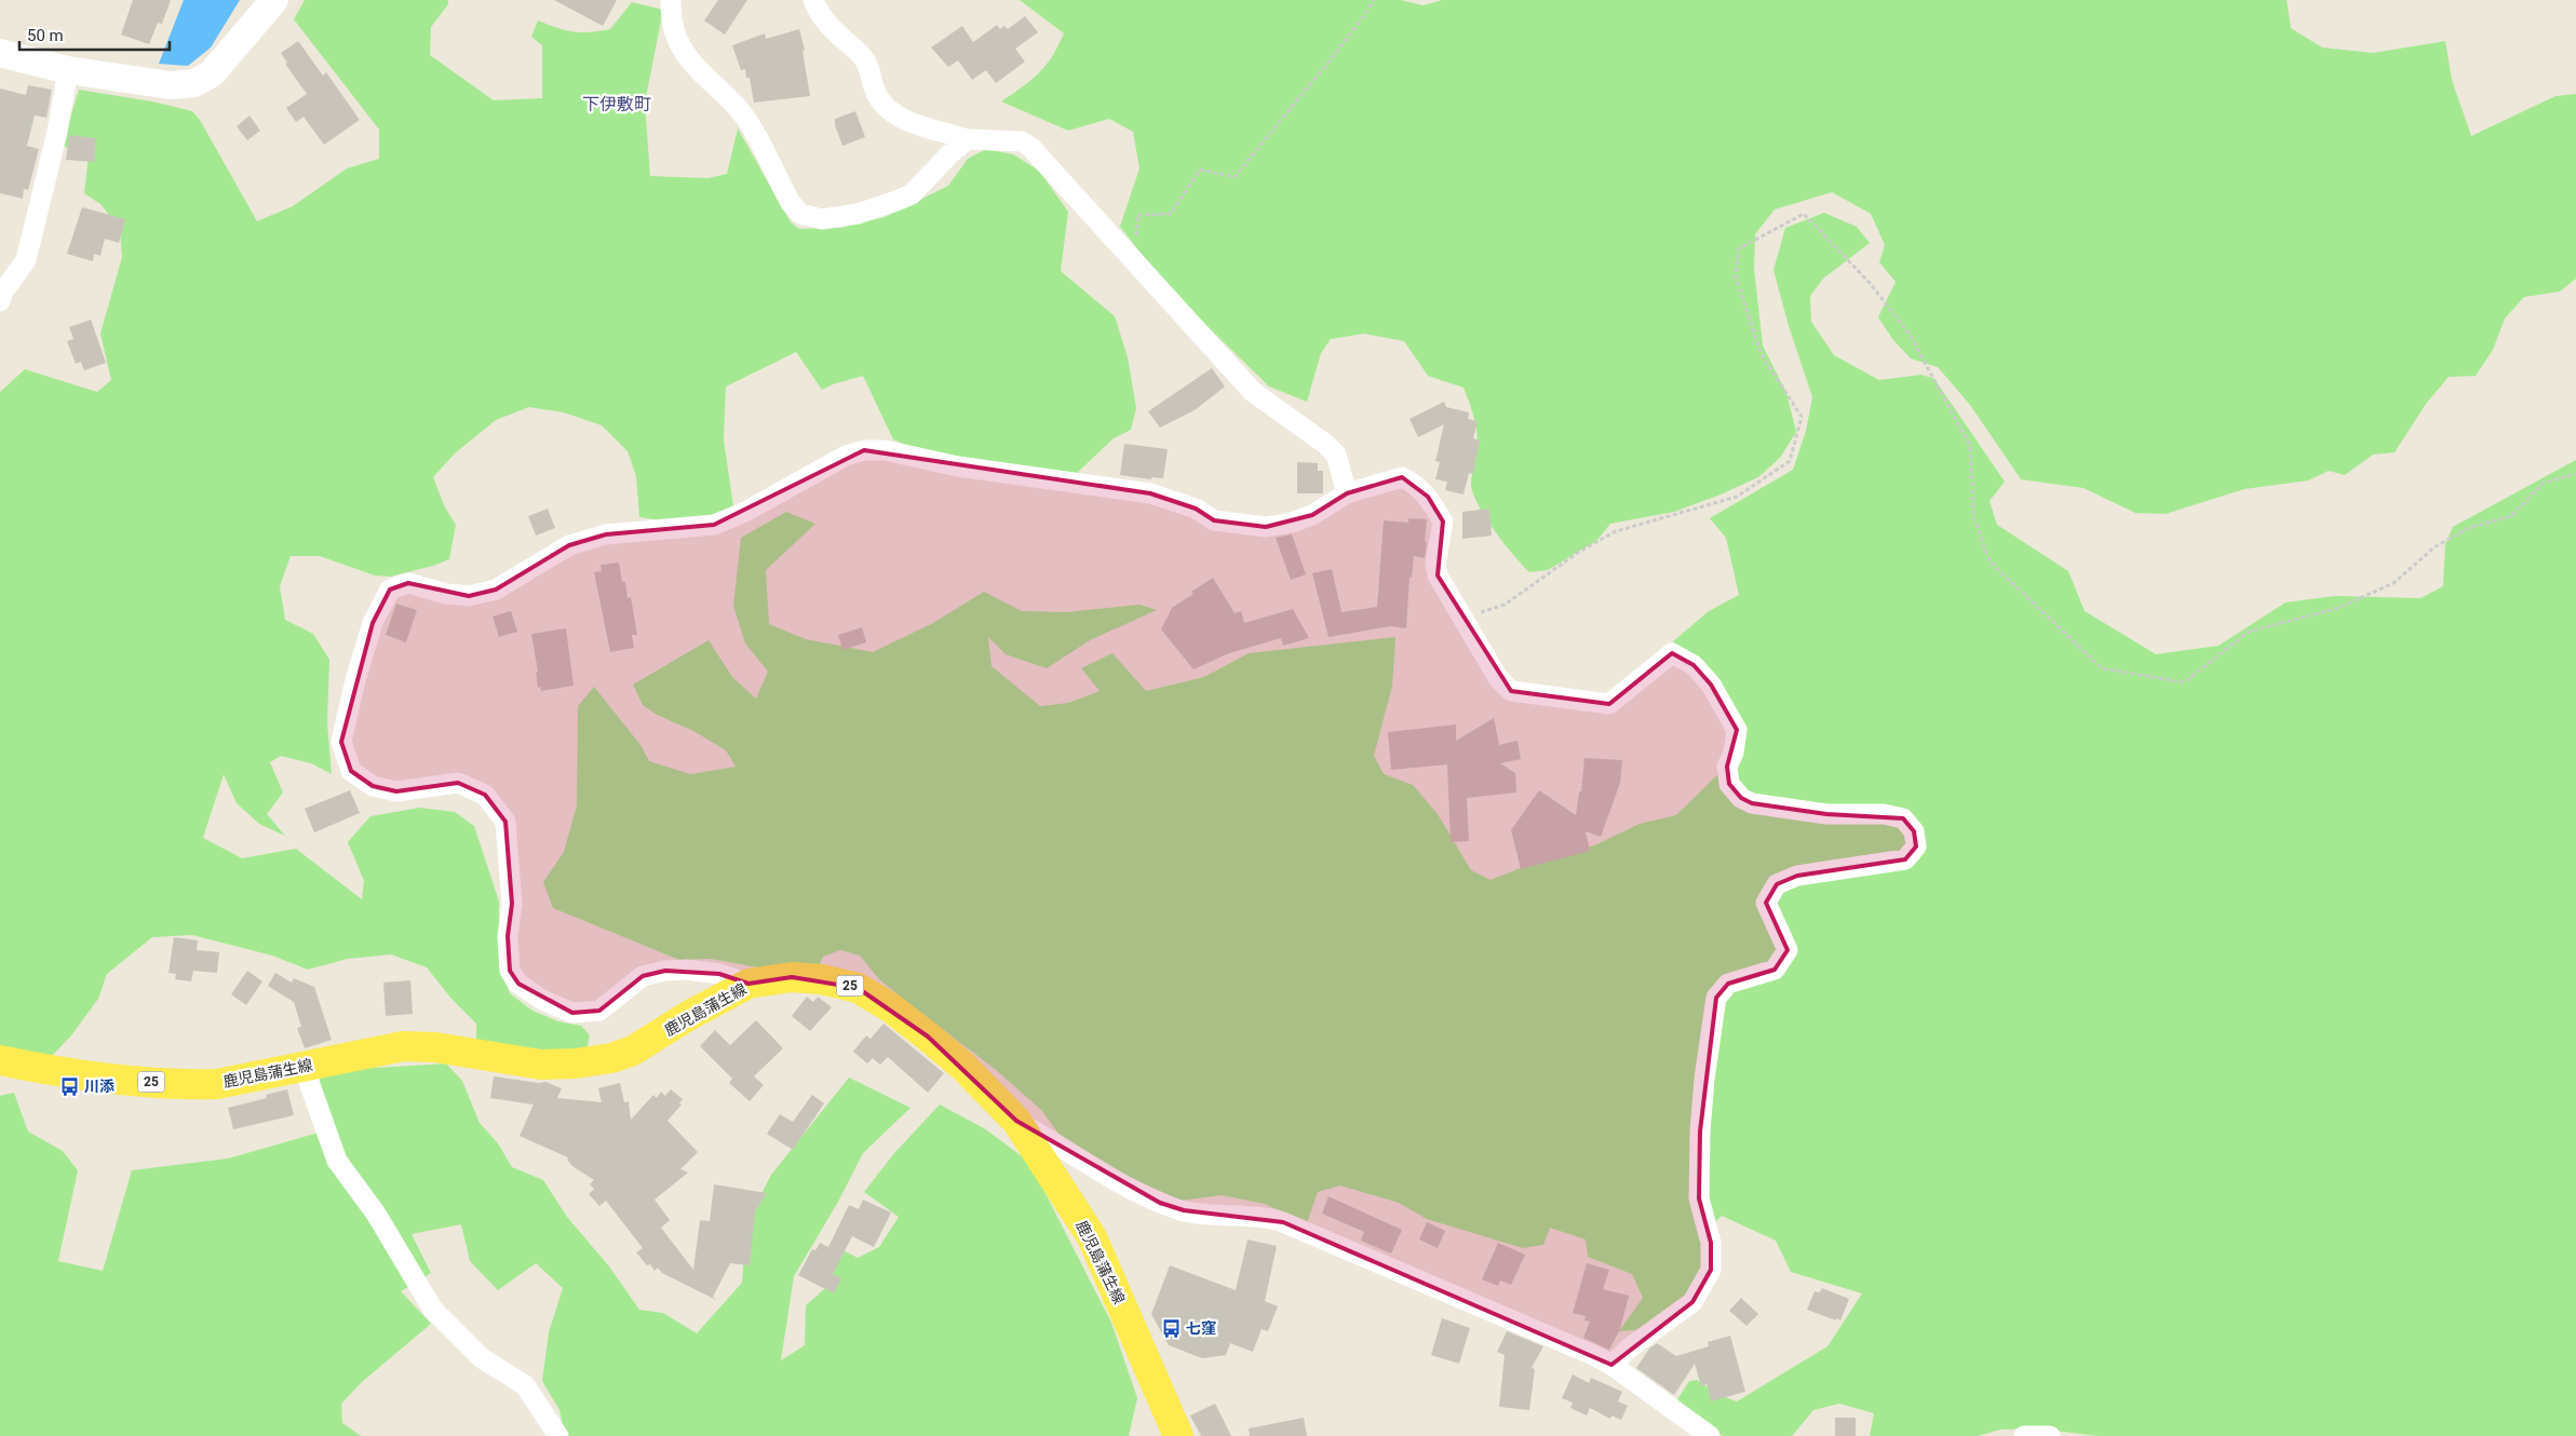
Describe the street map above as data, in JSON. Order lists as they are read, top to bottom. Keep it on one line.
{"streets":{"main road":["25","鹿児島蒲生線"]},"districts":["下伊敷町"],"places":{"bus stop":["川添","七窪"]},"scale_bar":"50 m"}
